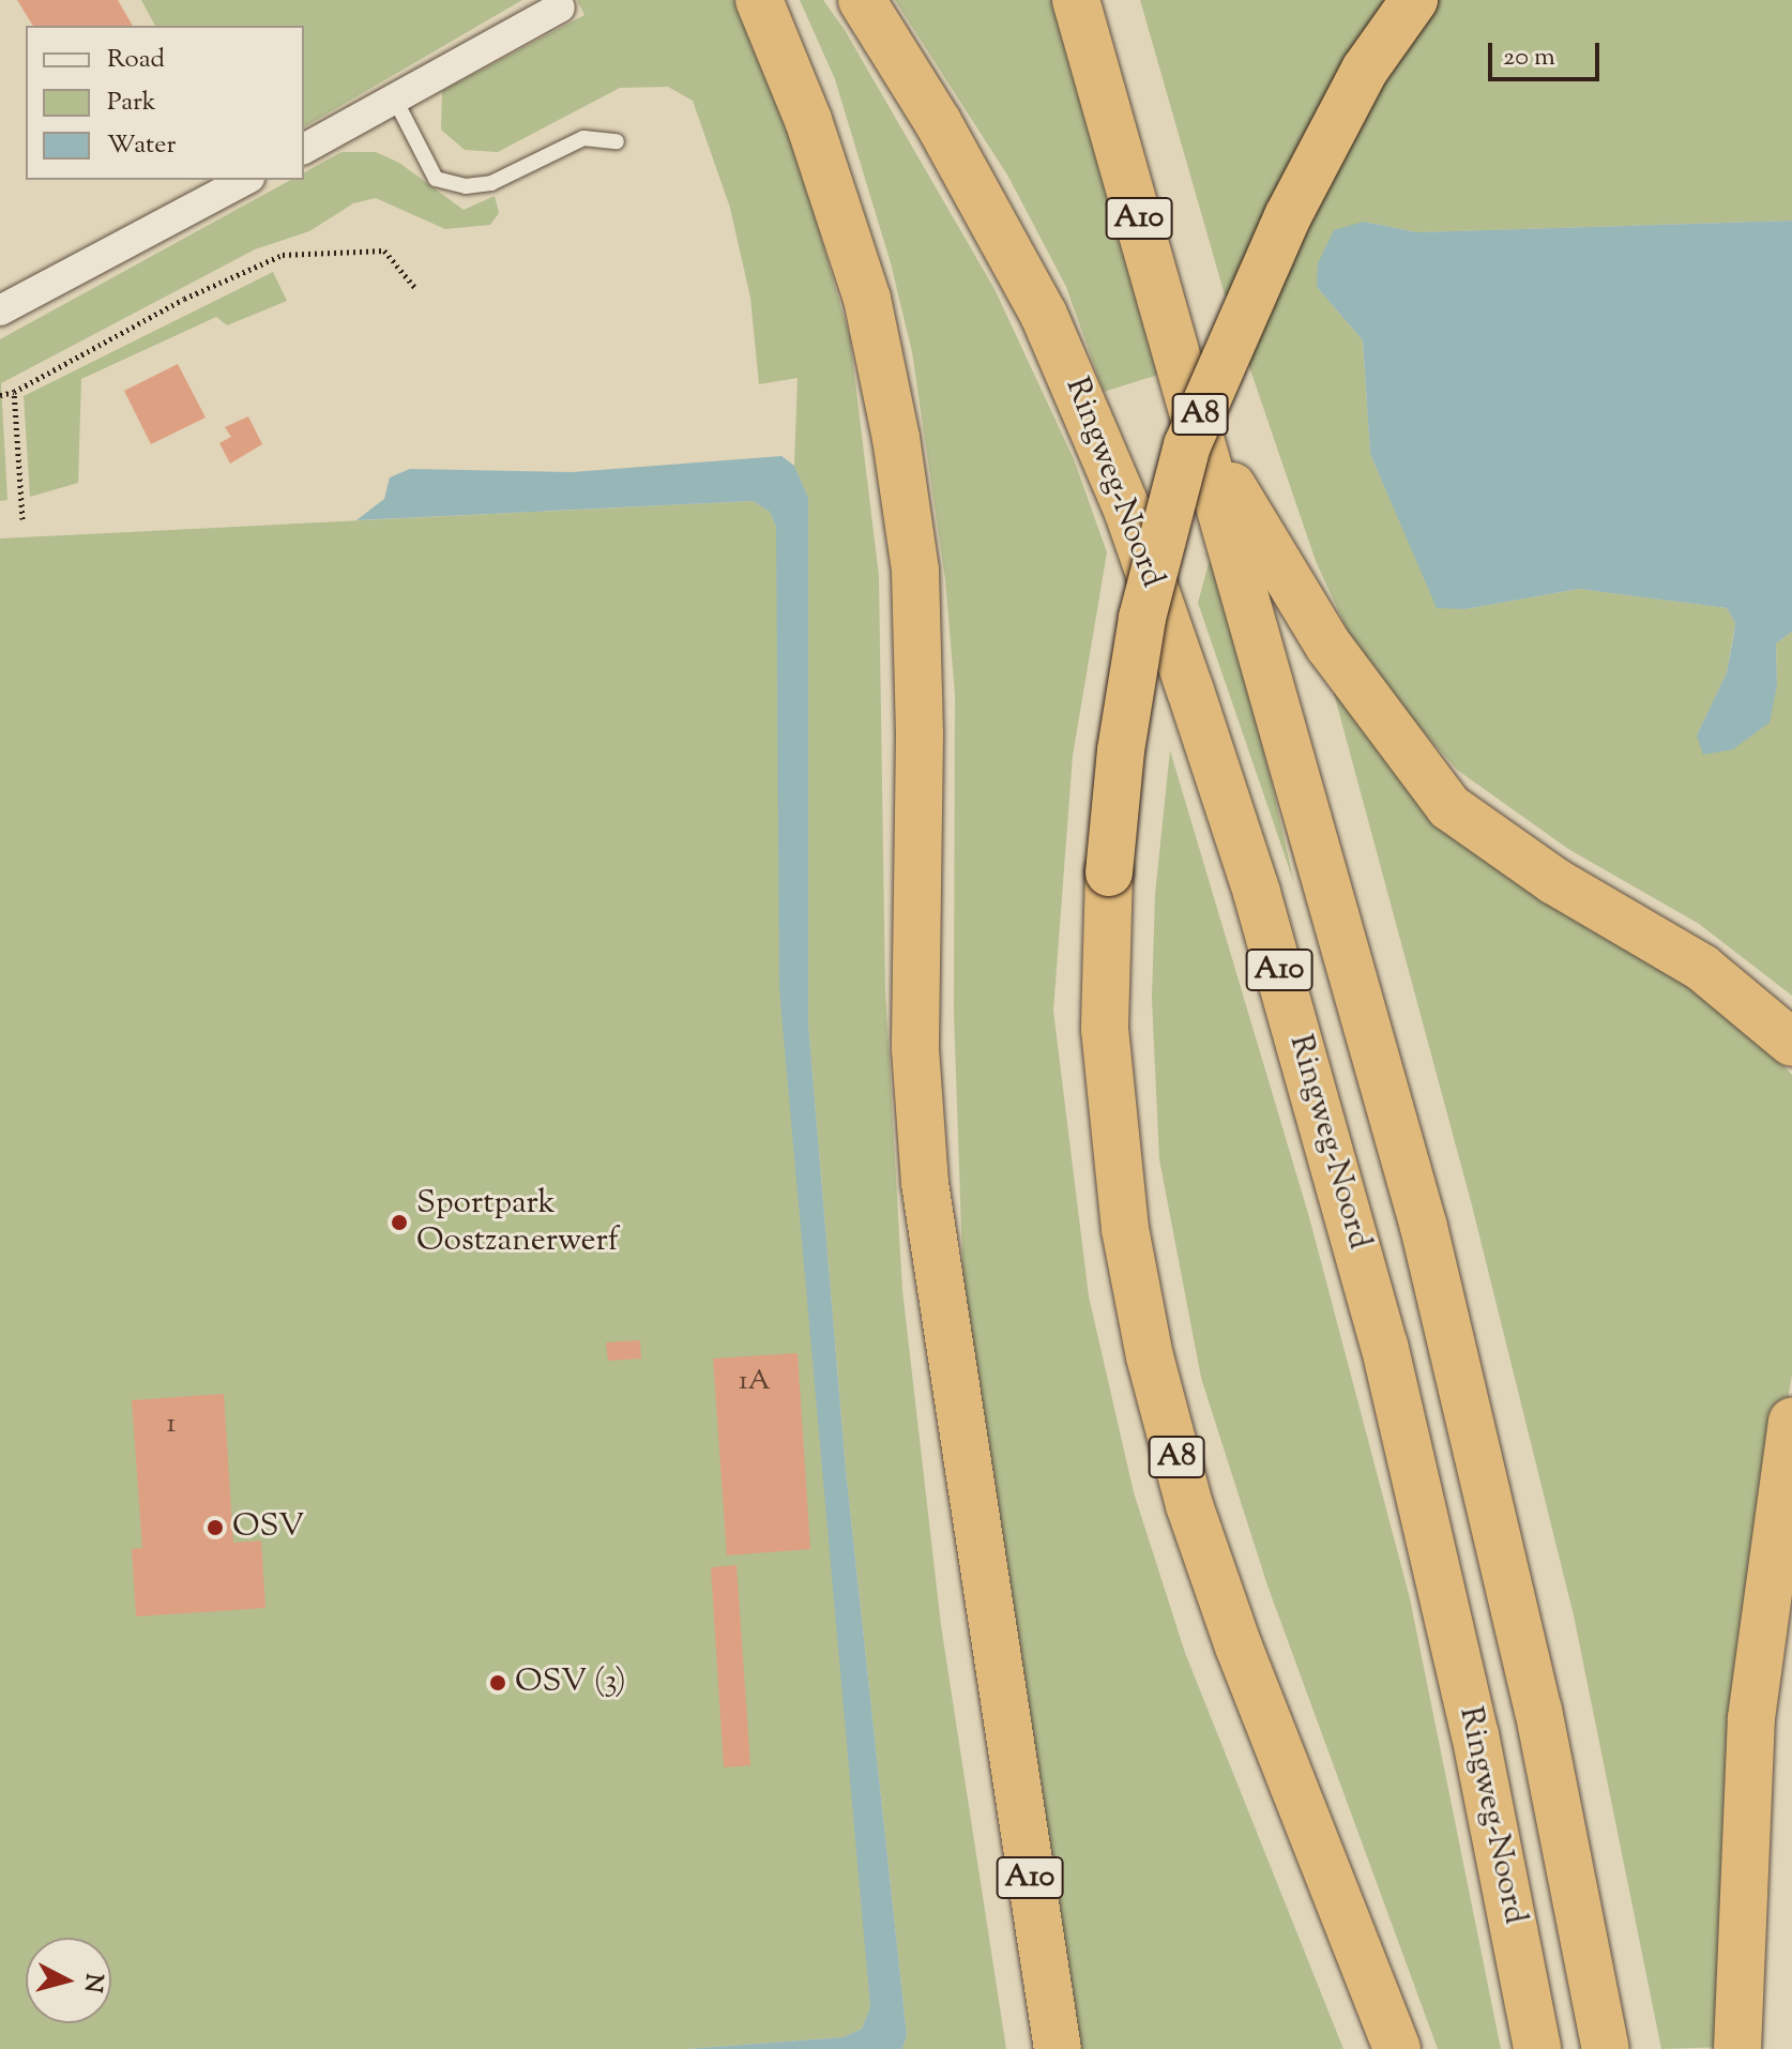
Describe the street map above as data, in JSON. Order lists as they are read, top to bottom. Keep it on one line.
{"streets":{"highway":["A10","A8","Ringweg-Noord"]},"crossings":[["A10","Ringweg-Noord"]],"places":["Sportpark Oostzanerwerf","OSV","OSV (3)"],"house_numbers":["1A","1"],"legend":["Road","Park","Water"],"scale_bar":"20 m","north":"right"}
